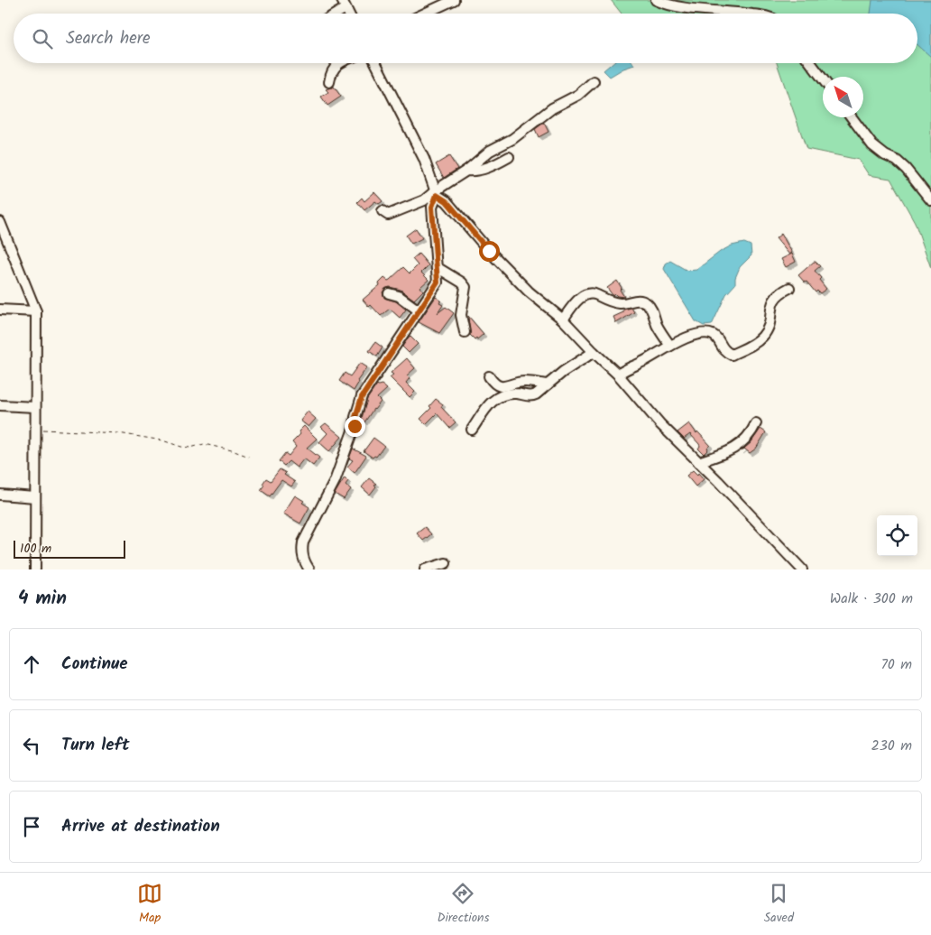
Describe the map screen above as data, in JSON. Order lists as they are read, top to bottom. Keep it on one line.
{"scale_bar":"100 m","north":"top left","page":{"search":"Search here","scale":"100 m","heading":["4 min","Walk · 300 m"],"list":[["Continue","70 m"],["Turn left","230 m"],"Arrive at destination"],"nav":["Map","Directions","Saved"]}}
